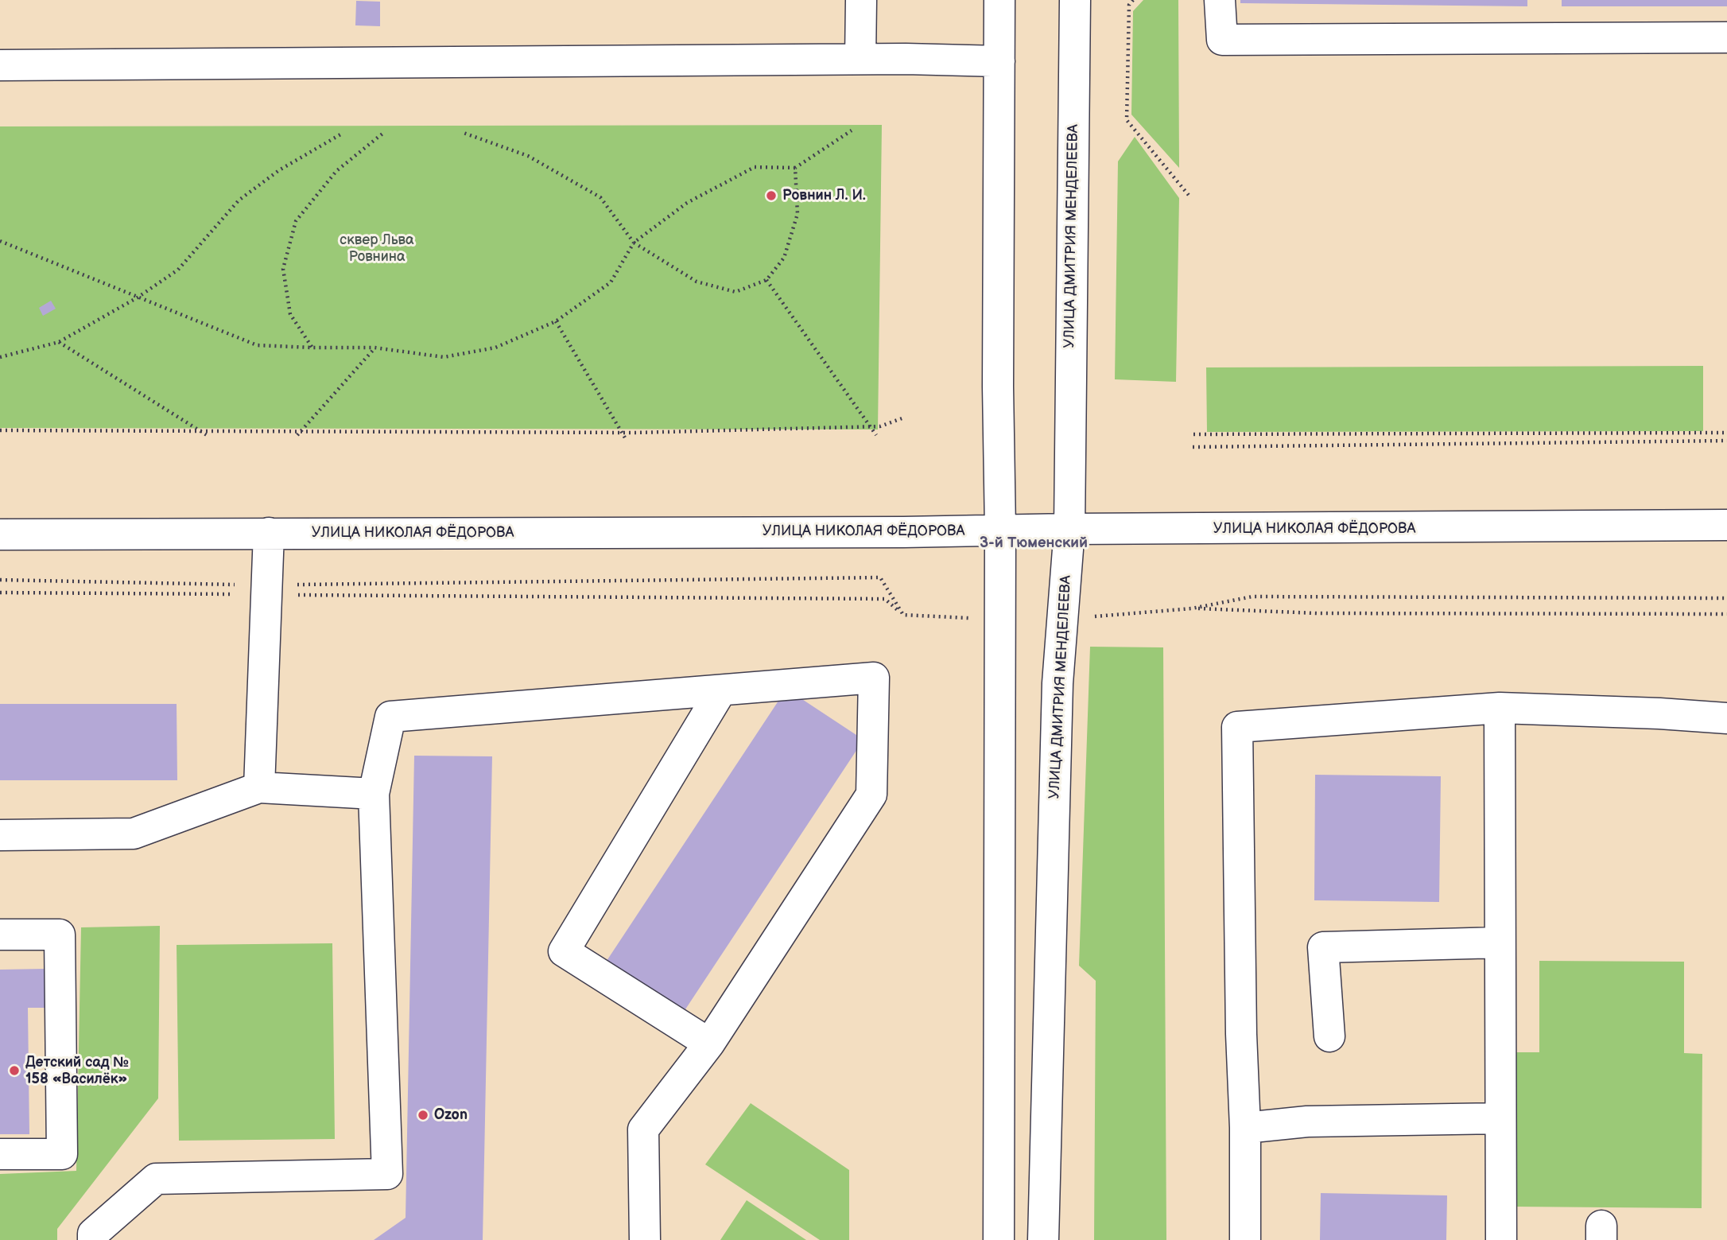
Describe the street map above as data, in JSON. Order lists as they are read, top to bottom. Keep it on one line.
{"streets":{"street":["УЛИЦА ДМИТРИЯ МЕНДЕЛЕЕВА","УЛИЦА НИКОЛАЯ ФЁДОРОВА"]},"crossings":[["УЛИЦА ДМИТРИЯ МЕНДЕЛЕЕВА","УЛИЦА НИКОЛАЯ ФЁДОРОВА"]],"districts":["3-й Тюменский"],"parks":["сквер Льва Ровнина"],"places":["Ровнин Л. И.","Детский сад № 158 «Василёк»","Ozon"]}
